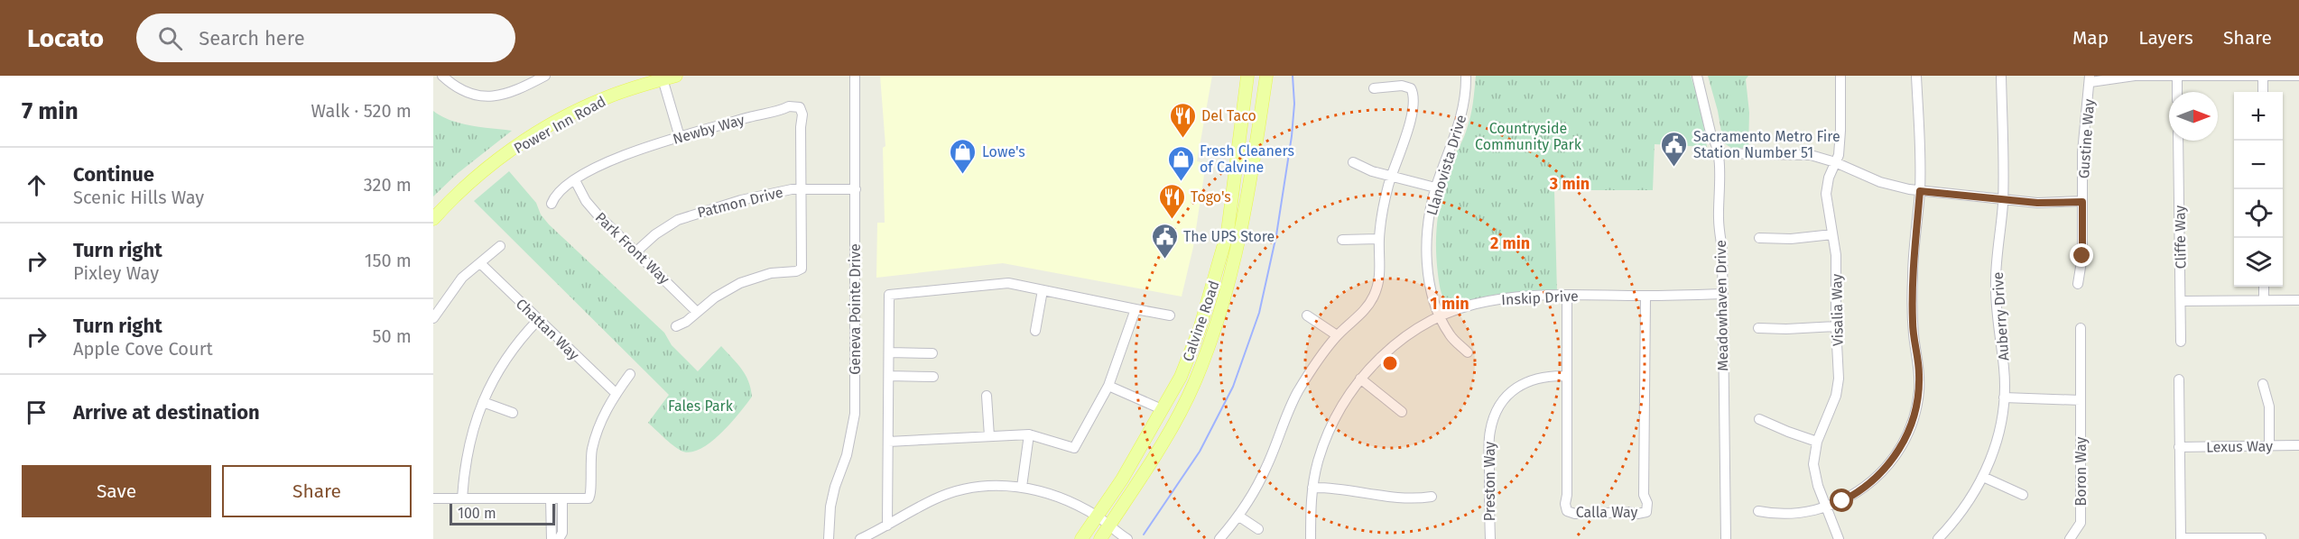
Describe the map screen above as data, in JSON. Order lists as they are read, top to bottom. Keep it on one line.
{"streets":{"main road":["Power Inn Road","Calvine Road"],"street":["Newby Way","Gustine Way","Llanovista Drive","Patmon Drive","Cliffe Way","Park Front Way","Inskip Drive","Meadowhaven Drive","Geneva Pointe Drive","Visalia Way","Auberry Drive","Chattan Way","Lexus Way","Boron Way","Preston Way","Calla Way"]},"crossings":[["Newby Way","Patmon Drive"],["Newby Way","Park Front Way"],["Llanovista Drive","Inskip Drive"],["Patmon Drive","Park Front Way"],["Patmon Drive","Geneva Pointe Drive"],["Inskip Drive","Meadowhaven Drive"],["Inskip Drive","Calla Way"],["Preston Way","Calla Way"]],"parks":["Countryside Community Park","Fales Park"],"places":{"restaurant":["Del Taco","Togo's"],"public building":["Sacramento Metro Fire Station Number 51","The UPS Store"],"shop":["Lowe's","Fresh Cleaners of Calvine"]},"scale_bar":"100 m","north":"right","page":{"header":"Locato","search":"Search here","nav":["Map","Layers","Share"],"heading":["7 min","Walk · 520 m"],"map_buttons":["+","−"],"list":[["Continue","Scenic Hills Way","320 m"],["Turn right","Pixley Way","150 m"],["Turn right","Apple Cove Court","50 m"],"Arrive at destination"],"buttons":["Save","Share"],"scale":"100 m"},"rings":["3 min","2 min","1 min"]}
